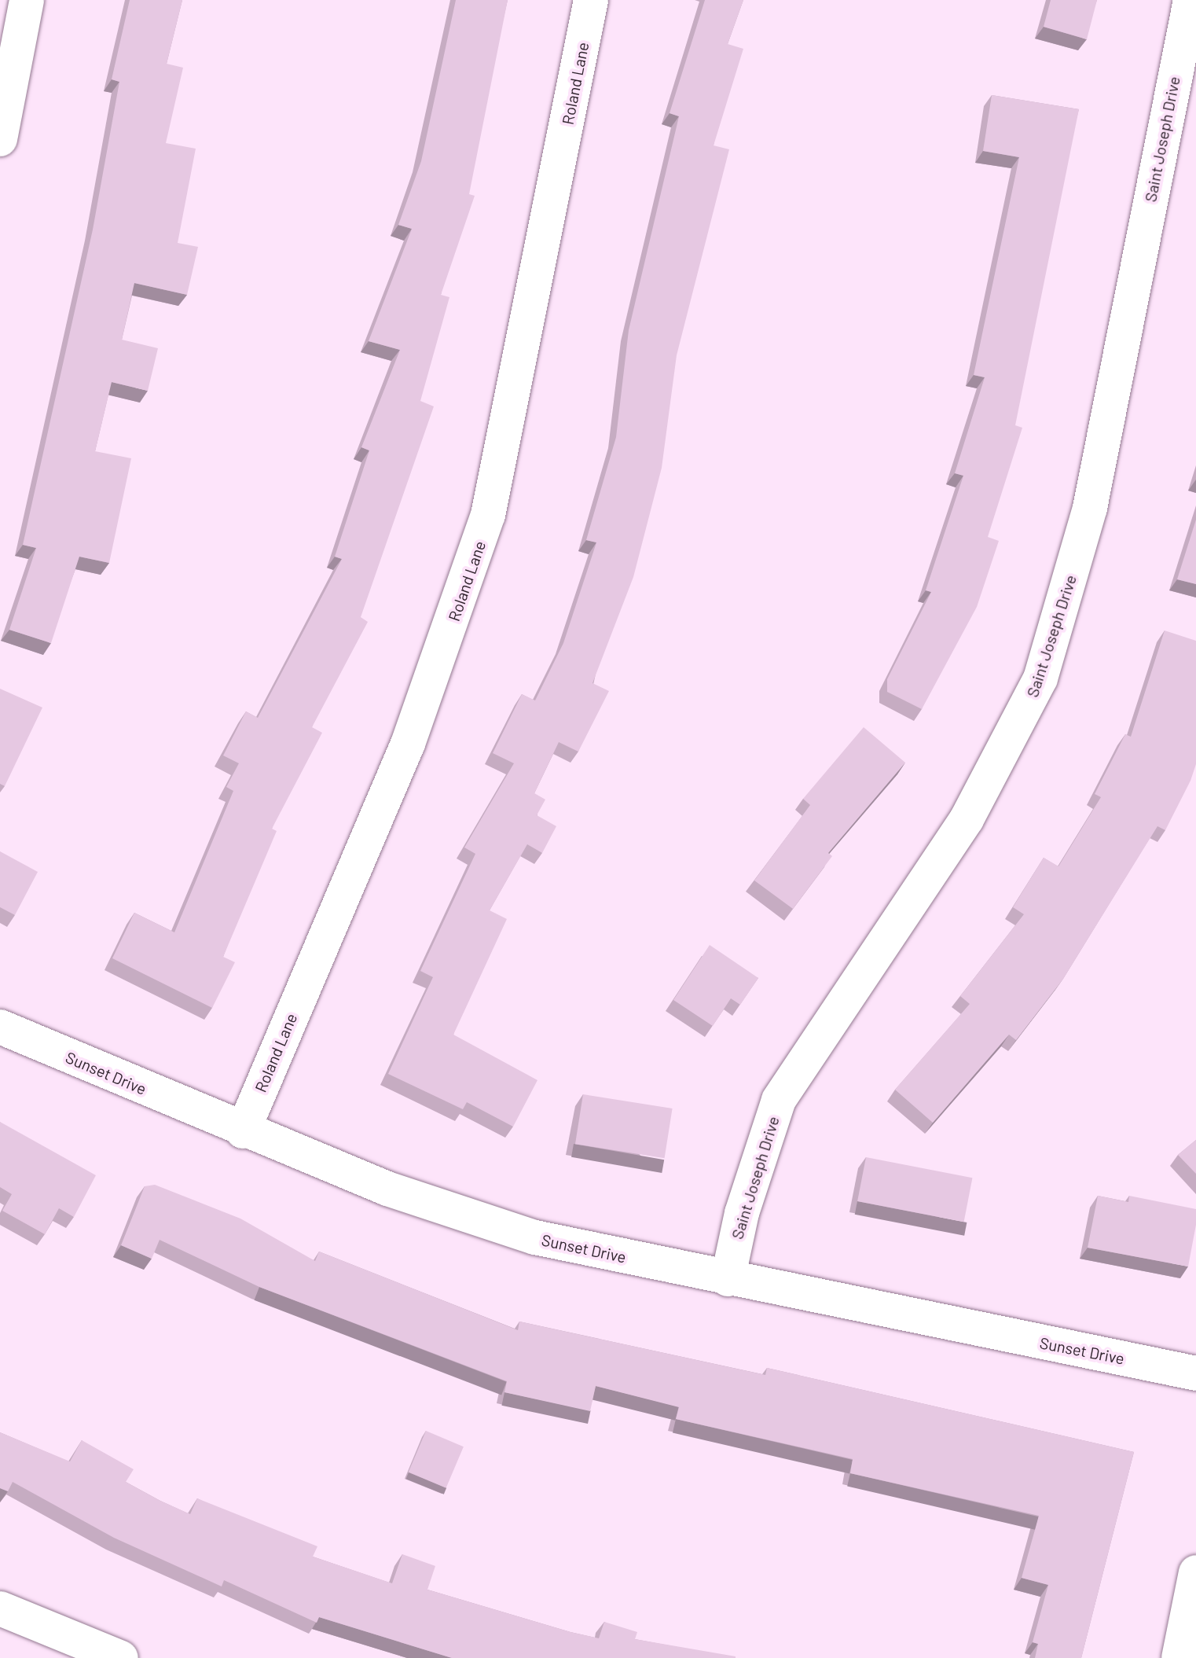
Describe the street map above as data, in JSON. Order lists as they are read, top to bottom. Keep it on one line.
{"streets":{"street":["Roland Lane","Saint Joseph Drive","Sunset Drive"]},"crossings":[["Roland Lane","Sunset Drive"],["Saint Joseph Drive","Sunset Drive"]]}
